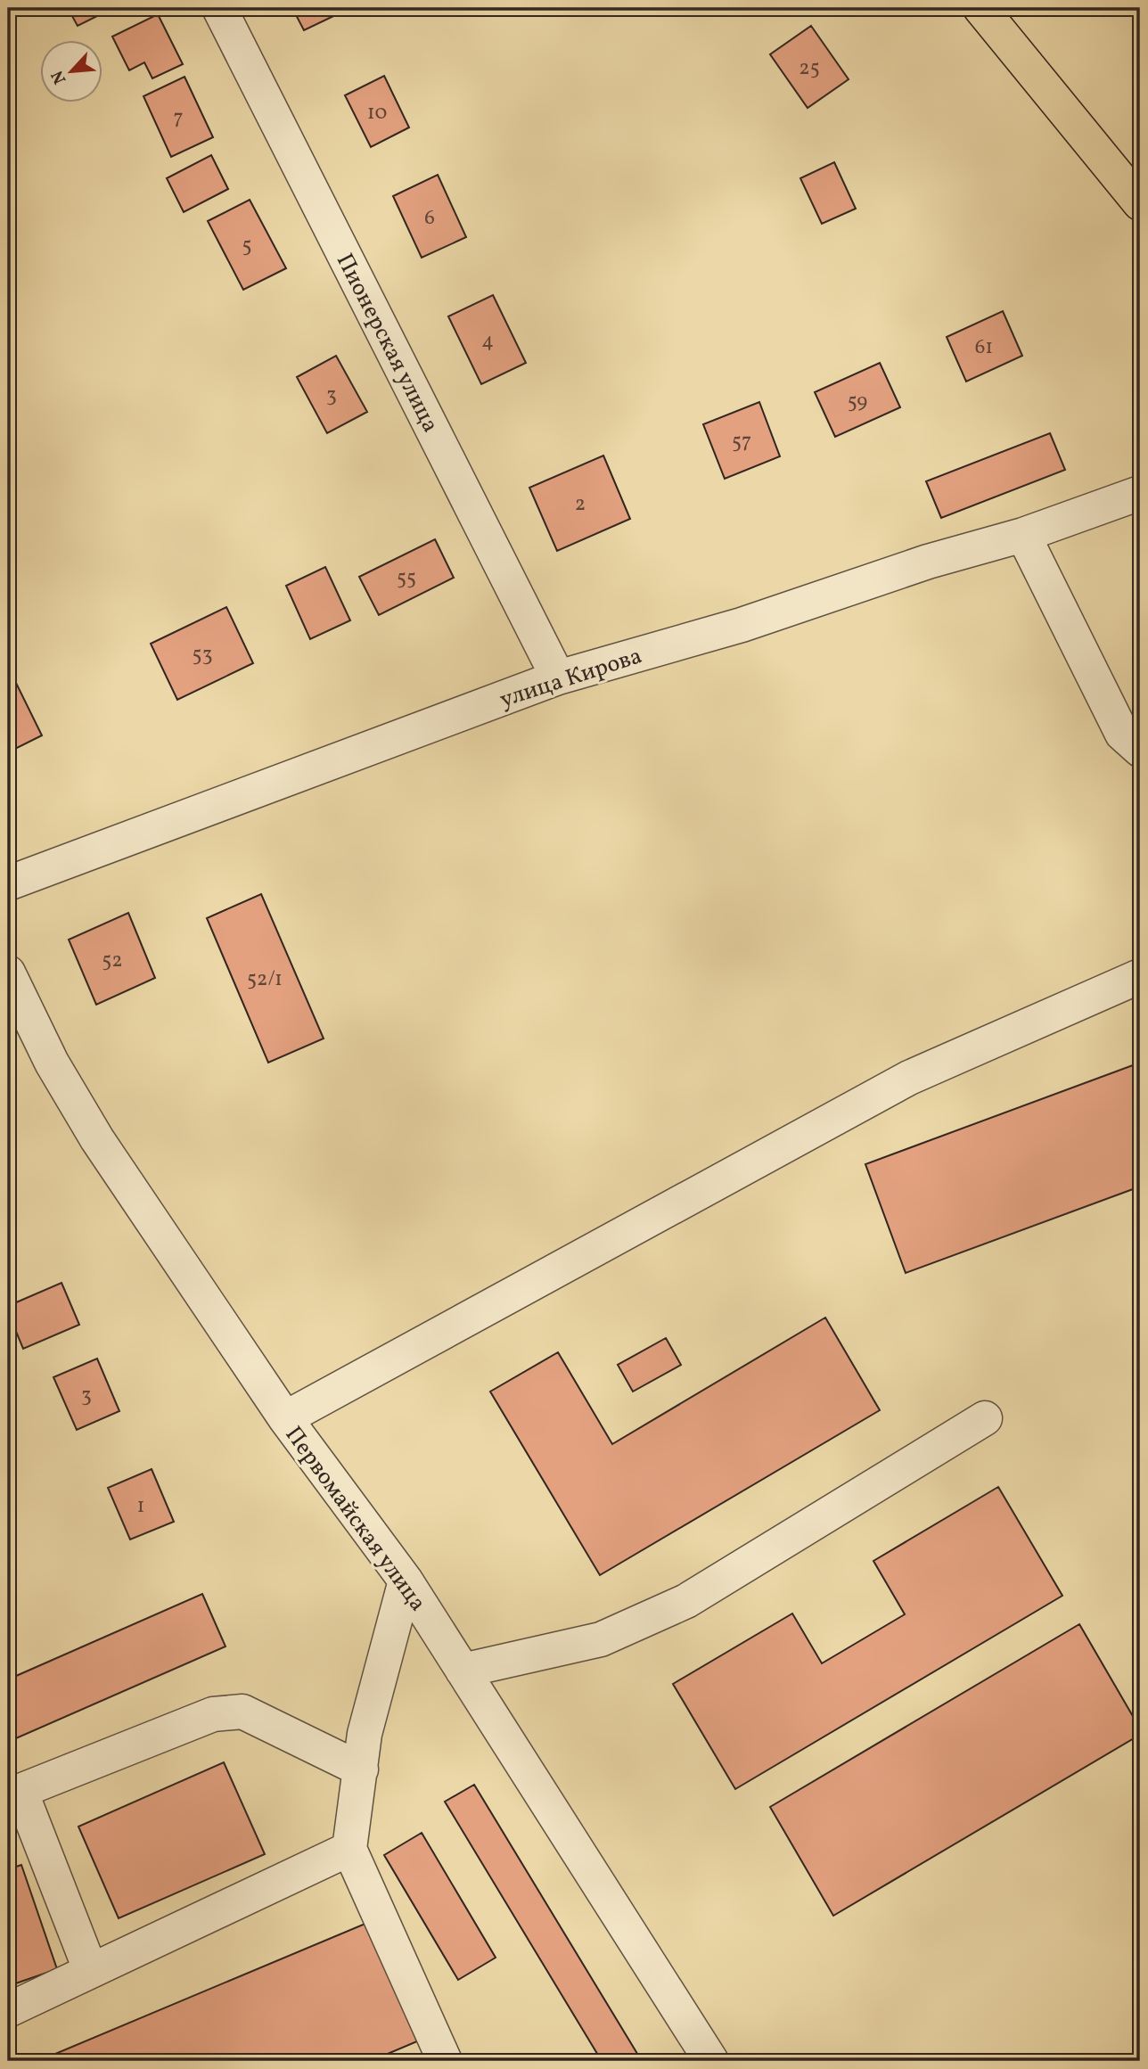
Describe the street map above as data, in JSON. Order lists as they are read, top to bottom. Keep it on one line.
{"streets":{"street":["Пионерская улица","улица Кирова","Первомайская улица"]},"crossings":[["Пионерская улица","улица Кирова"]],"house_numbers":["25","10","7","6","5","4","61","3","59","57","2","55","53","52","52/1","3","1"],"north":"bottom left"}
